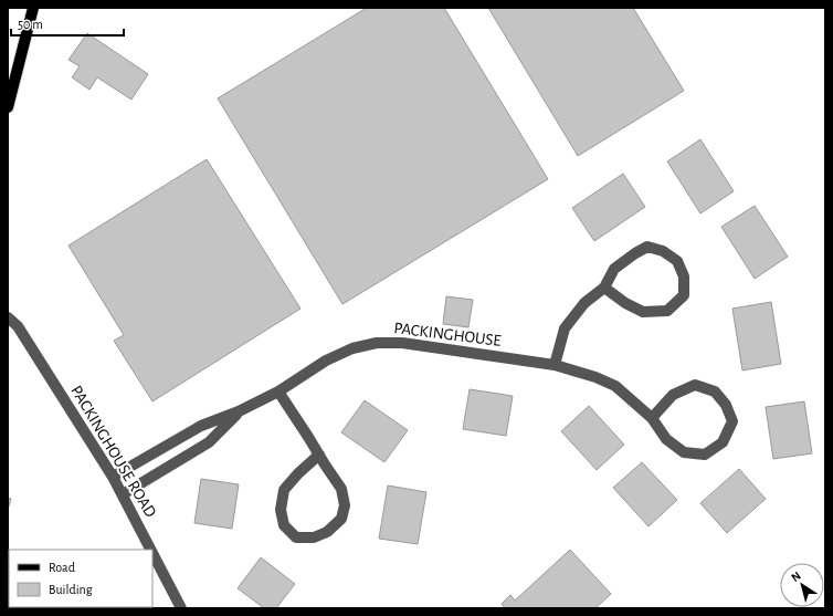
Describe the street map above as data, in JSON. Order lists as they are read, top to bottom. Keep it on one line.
{"streets":{"street":["PACKINGHOUSE","PACKINGHOUSE ROAD"]},"crossings":[["PACKINGHOUSE","PACKINGHOUSE ROAD"]],"legend":["Road","Building"],"scale_bar":"50 m","north":"top left"}
